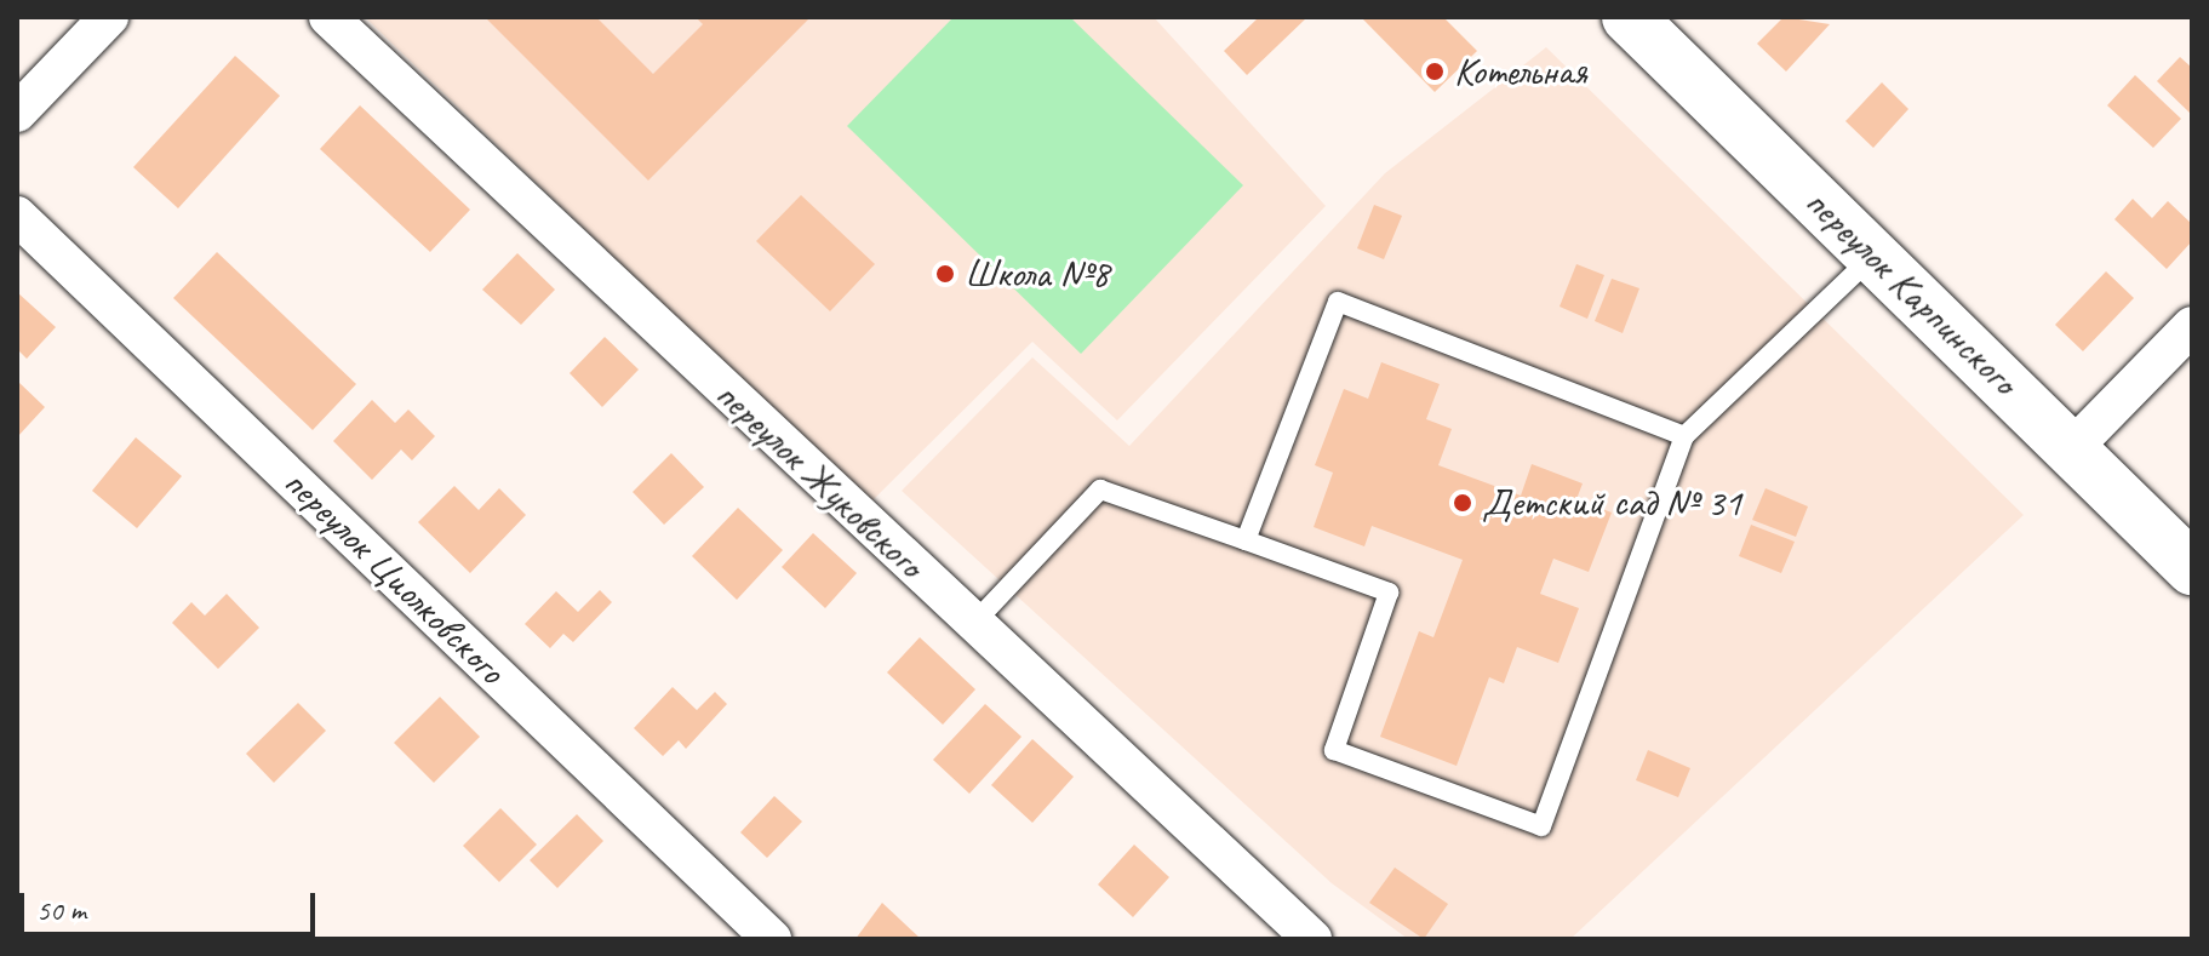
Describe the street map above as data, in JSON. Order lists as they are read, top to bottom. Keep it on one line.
{"streets":{"street":["переулок Карпинского","переулок Жуковского","переулок Циолковского"]},"places":["Котельная","Школа №8","Детский сад № 31"],"scale_bar":"50 m"}
